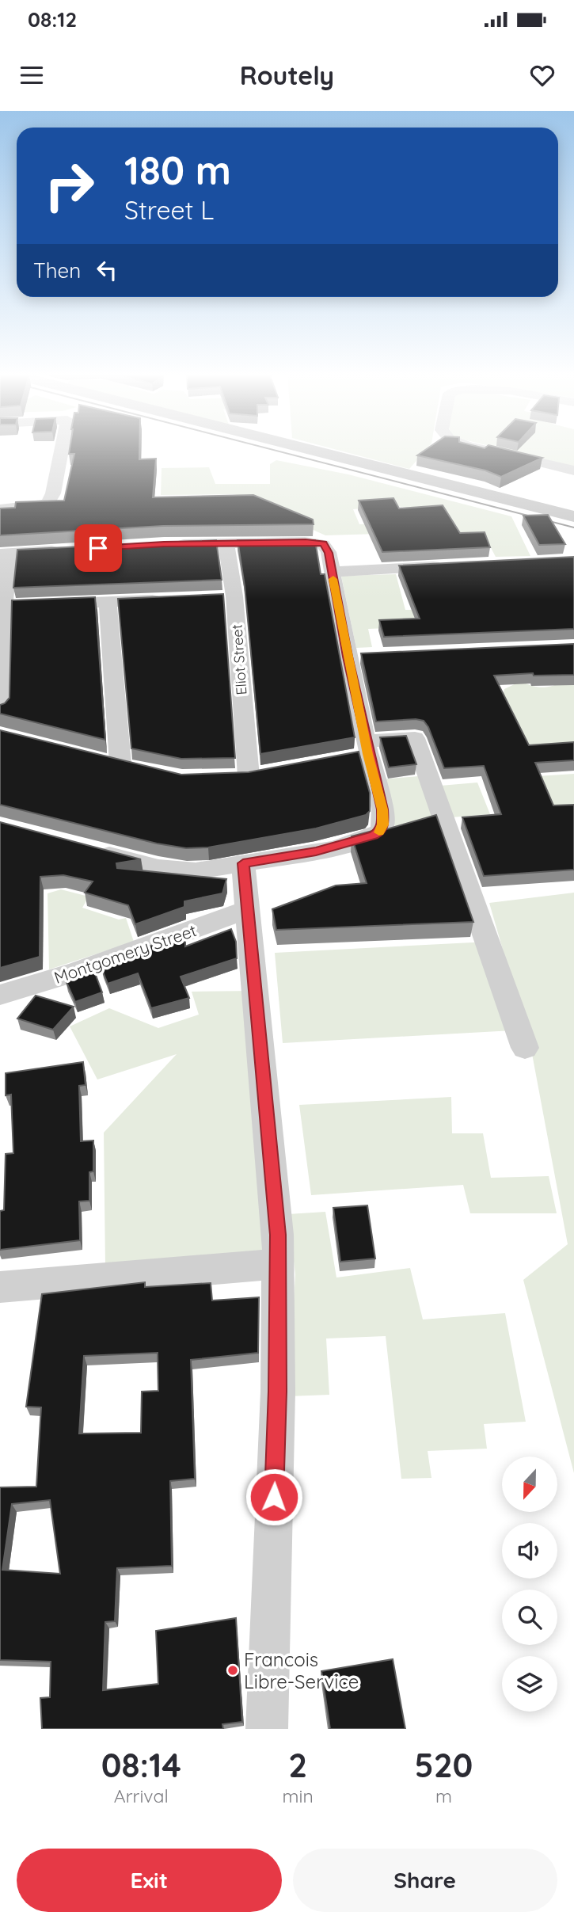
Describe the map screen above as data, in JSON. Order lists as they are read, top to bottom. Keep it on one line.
{"streets":{"street":["Eliot Street","Montgomery Street"]},"places":["Francois Libre-Service"],"north":"bottom","page":{"status":"08:12","header":"Routely","turn":["180 m","Street L"],"then":"Then","eta":["08:14","Arrival","2","min","520","m"],"buttons":["Exit","Share"]}}
